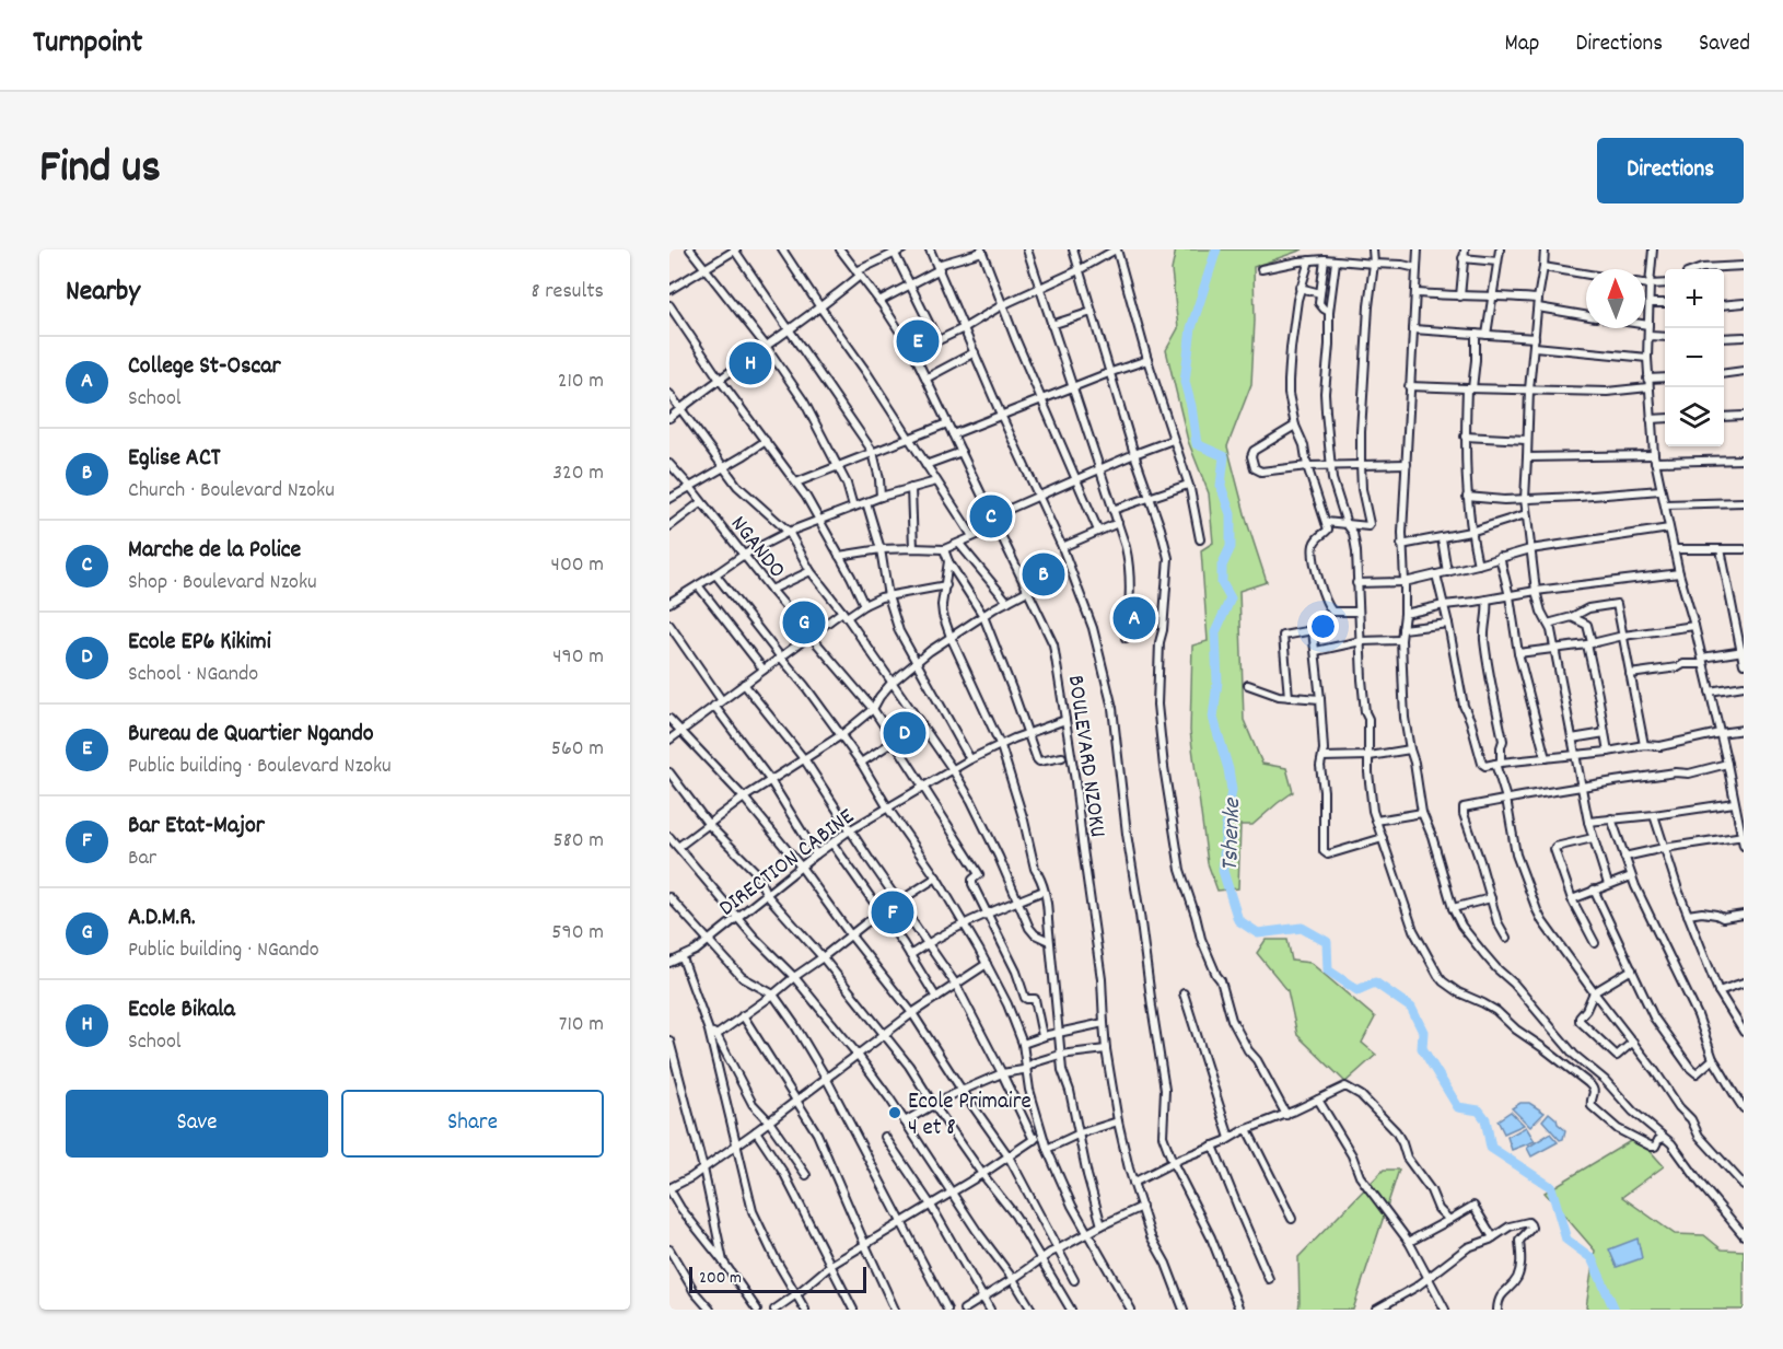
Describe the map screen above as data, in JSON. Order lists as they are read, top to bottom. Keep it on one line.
{"streets":{"street":["NGANDO","BOULEVARD NZOKU","DIRECTION CABINE"]},"crossings":[["NGANDO","DIRECTION CABINE"],["BOULEVARD NZOKU","DIRECTION CABINE"]],"water":["Tshenke"],"places":["Ecole Primaire 4 et 8"],"scale_bar":"200 m","north":"top","page":{"header":"Turnpoint","nav":["Map","Directions","Saved"],"title":"Find us","buttons":["Directions",["Save","Share"]],"heading":["Nearby","8 results"],"map_buttons":["+","−"],"pins":["E","H","C","B","A","G","D","F"],"list":[{"mark":"A","name":"College St-Oscar","note":"School","value":"210 m"},{"mark":"B","name":"Eglise ACT","note":"Church · Boulevard Nzoku","value":"320 m"},{"mark":"C","name":"Marche de la Police","note":"Shop · Boulevard Nzoku","value":"400 m"},{"mark":"D","name":"Ecole EP6 Kikimi","note":"School · NGando","value":"490 m"},{"mark":"E","name":"Bureau de Quartier Ngando","note":"Public building · Boulevard Nzoku","value":"560 m"},{"mark":"F","name":"Bar Etat-Major","note":"Bar","value":"580 m"},{"mark":"G","name":"A.D.M.R.","note":"Public building · NGando","value":"590 m"},{"mark":"H","name":"Ecole Bikala","note":"School","value":"710 m"}],"scale":"200 m"}}
